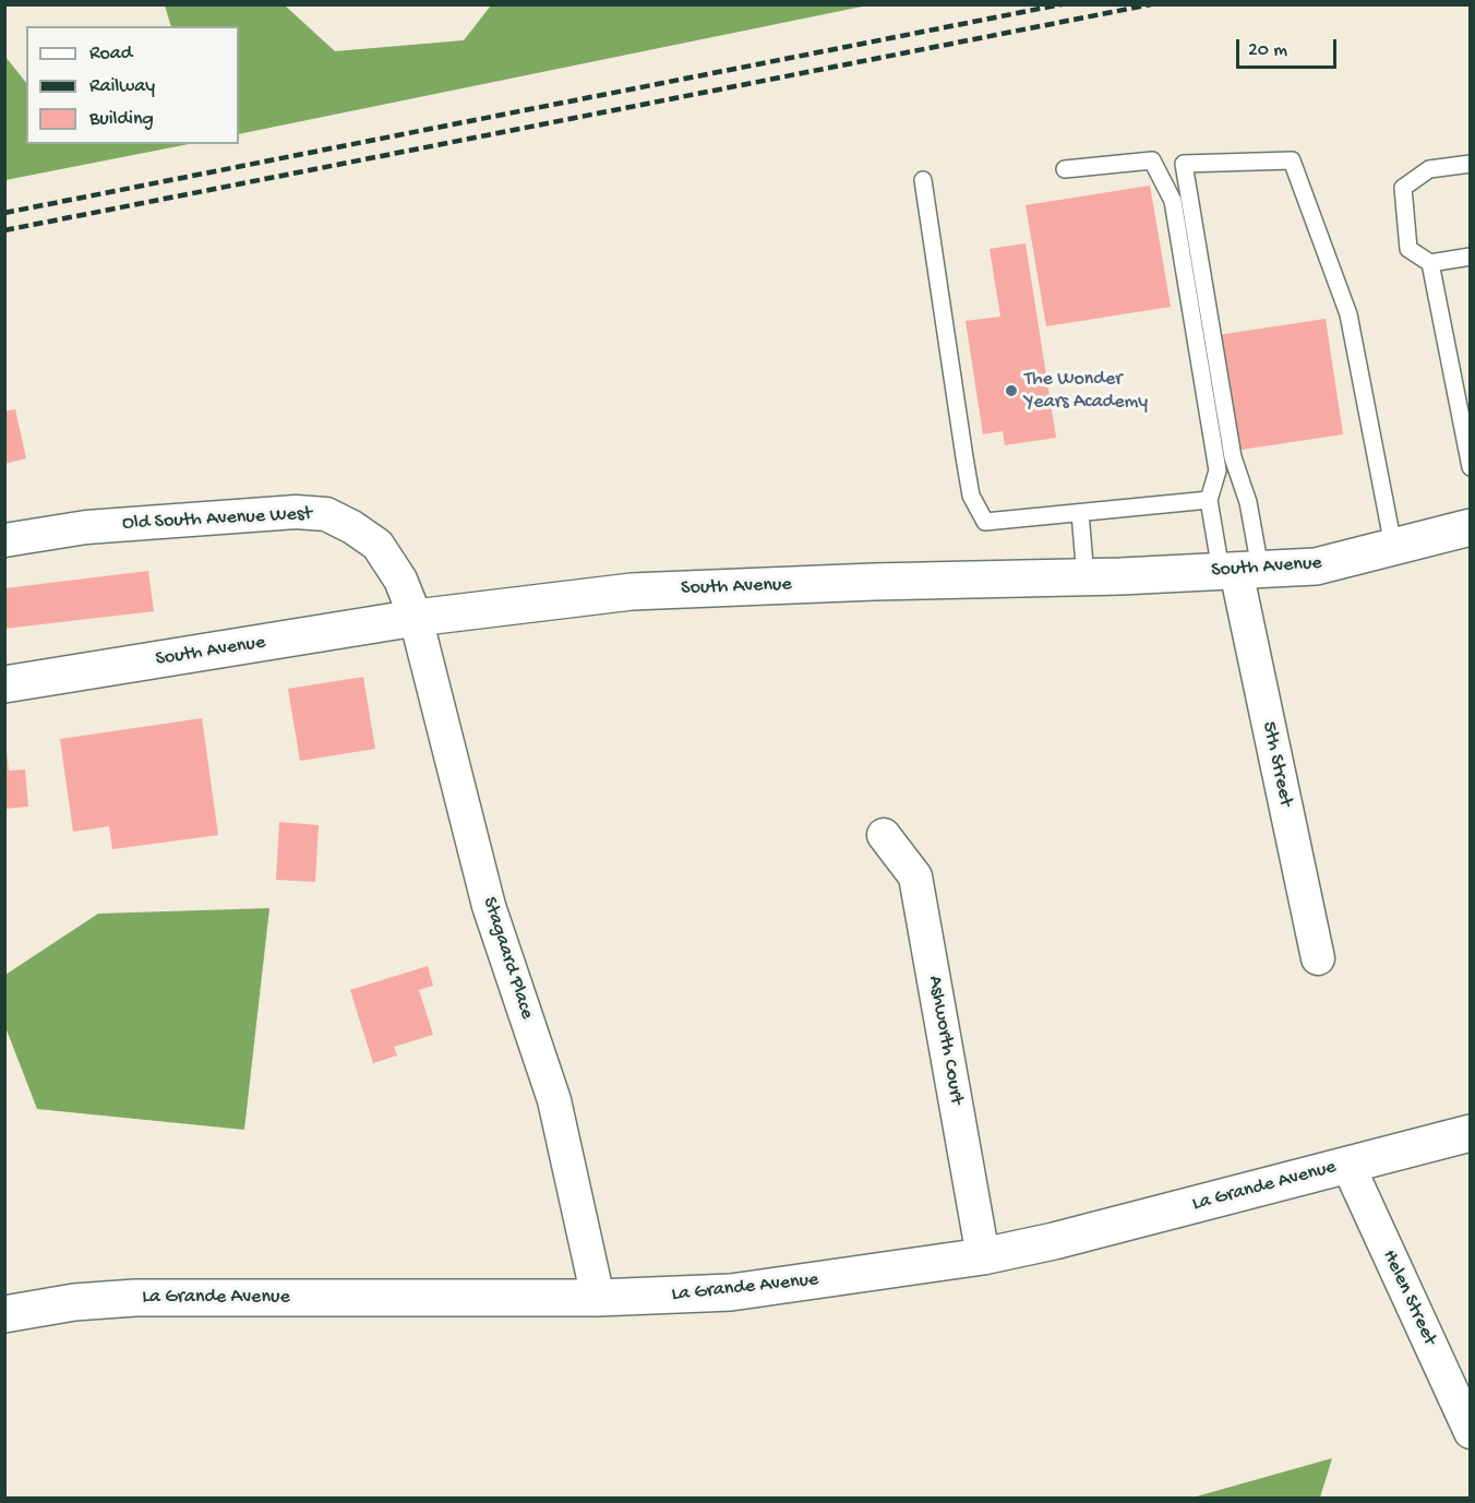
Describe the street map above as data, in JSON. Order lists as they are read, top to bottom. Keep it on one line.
{"streets":{"street":["Old South Avenue West","South Avenue","5th Street","Stagaard Place","Ashworth Court","La Grande Avenue","Helen Street"]},"crossings":[["Old South Avenue West","South Avenue"],["Old South Avenue West","Stagaard Place"],["South Avenue","5th Street"],["South Avenue","Stagaard Place"],["Stagaard Place","La Grande Avenue"],["Ashworth Court","La Grande Avenue"],["La Grande Avenue","Helen Street"]],"places":["The Wonder Years Academy"],"legend":["Road","Railway","Building"],"scale_bar":"20 m"}
